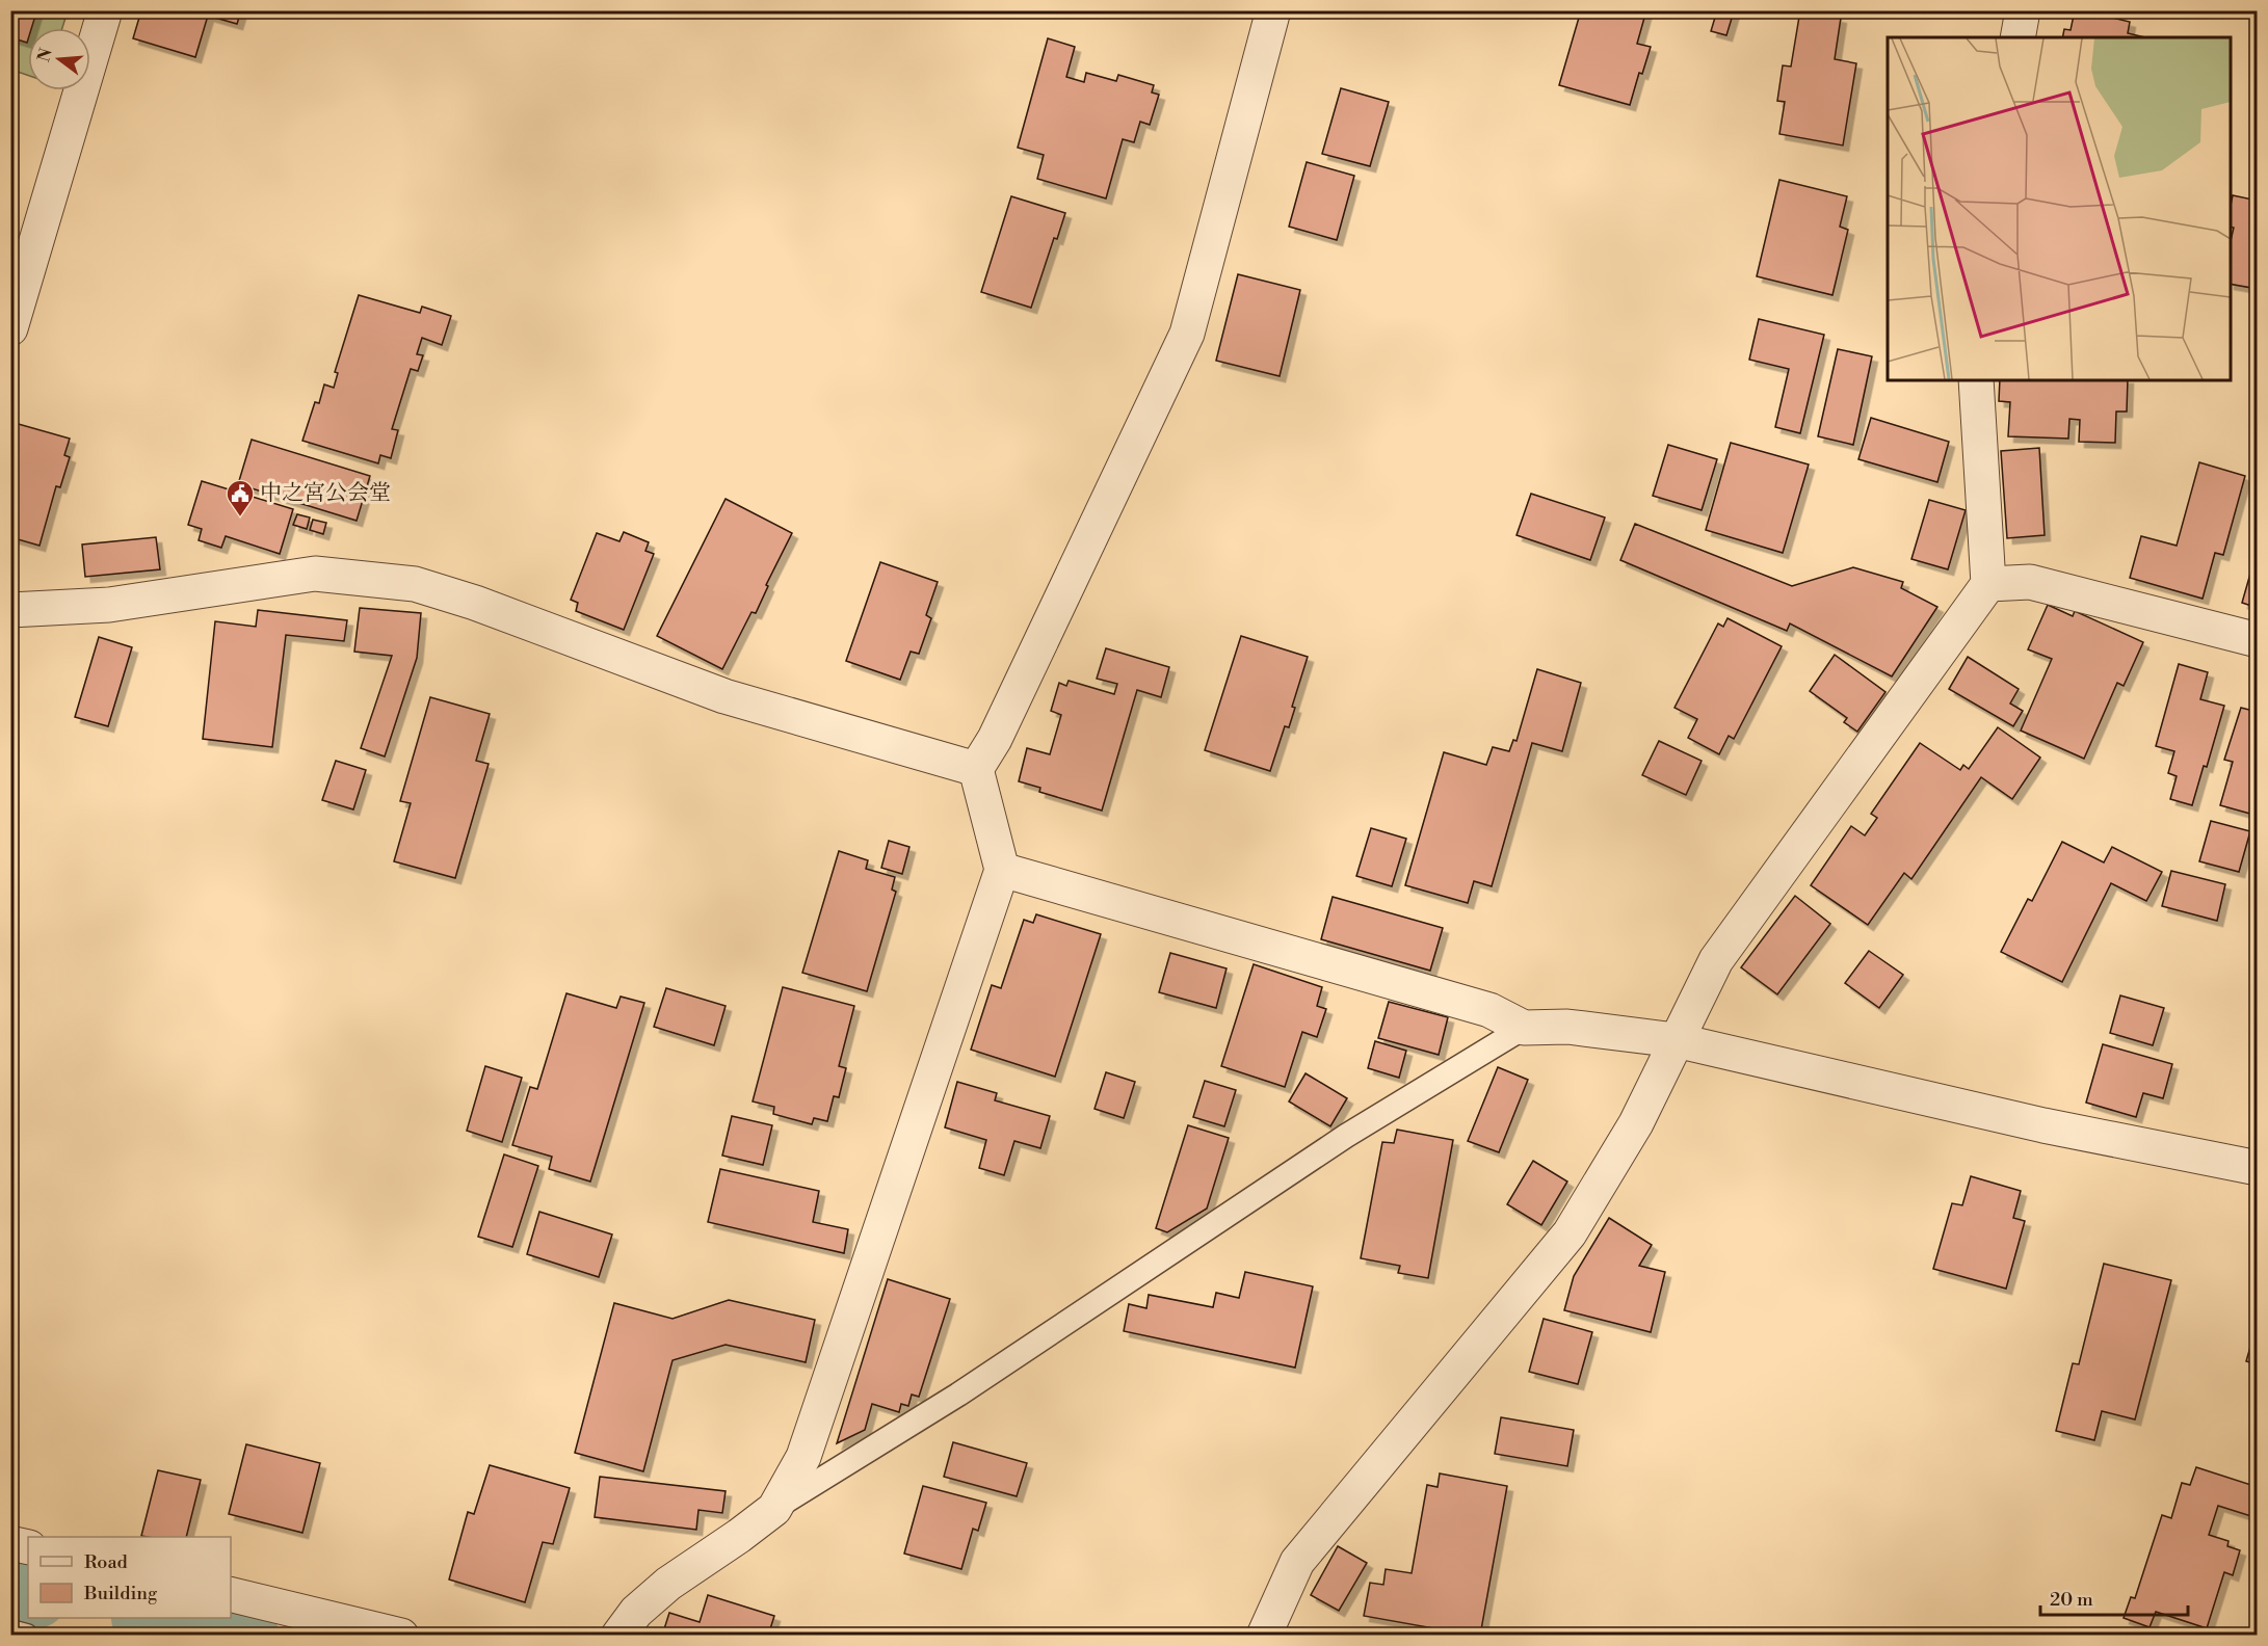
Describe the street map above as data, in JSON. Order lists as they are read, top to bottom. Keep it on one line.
{"places":{"public building":["中之宮公会堂"]},"legend":["Road","Building"],"scale_bar":"20 m","north":"left"}
